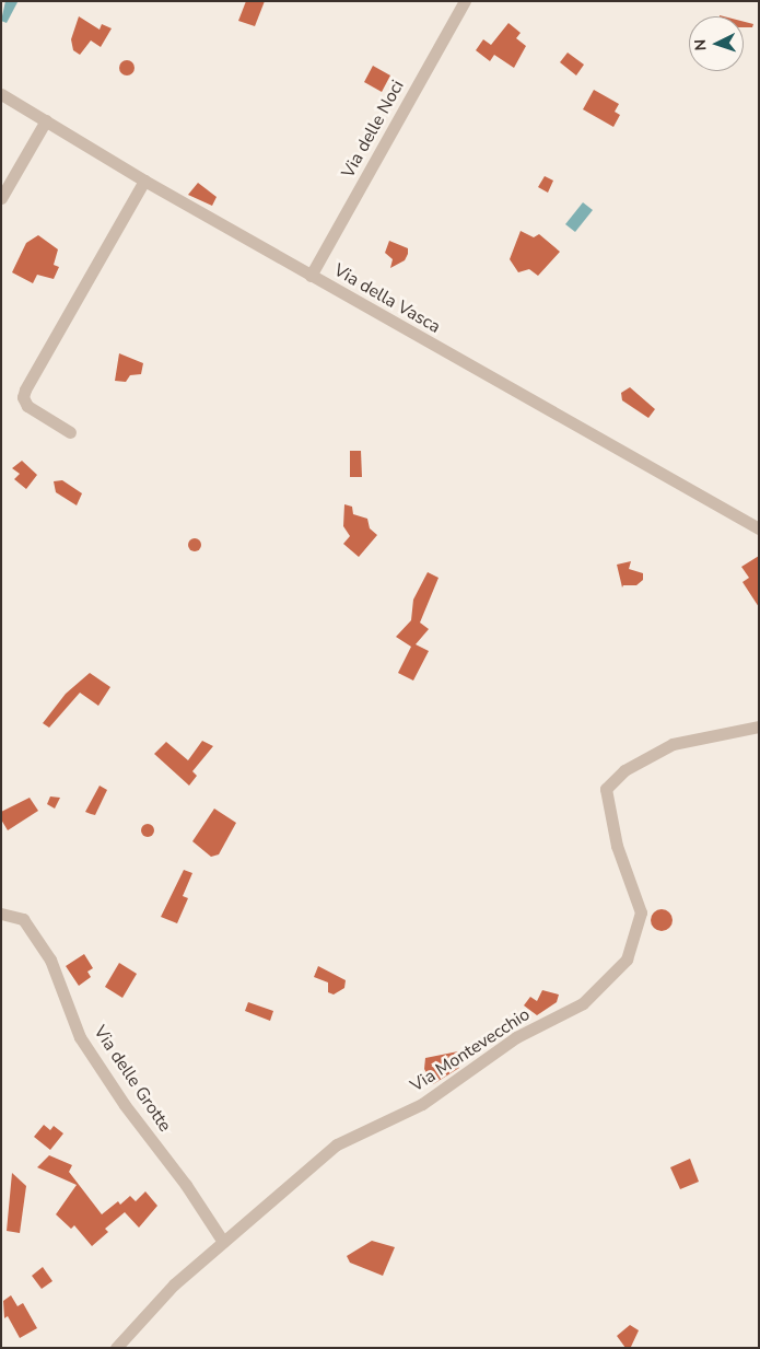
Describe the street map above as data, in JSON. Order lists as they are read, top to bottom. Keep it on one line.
{"streets":{"street":["Via delle Noci","Via della Vasca","Via Montevecchio","Via delle Grotte"]},"crossings":[["Via delle Noci","Via della Vasca"],["Via Montevecchio","Via delle Grotte"]],"north":"left"}
